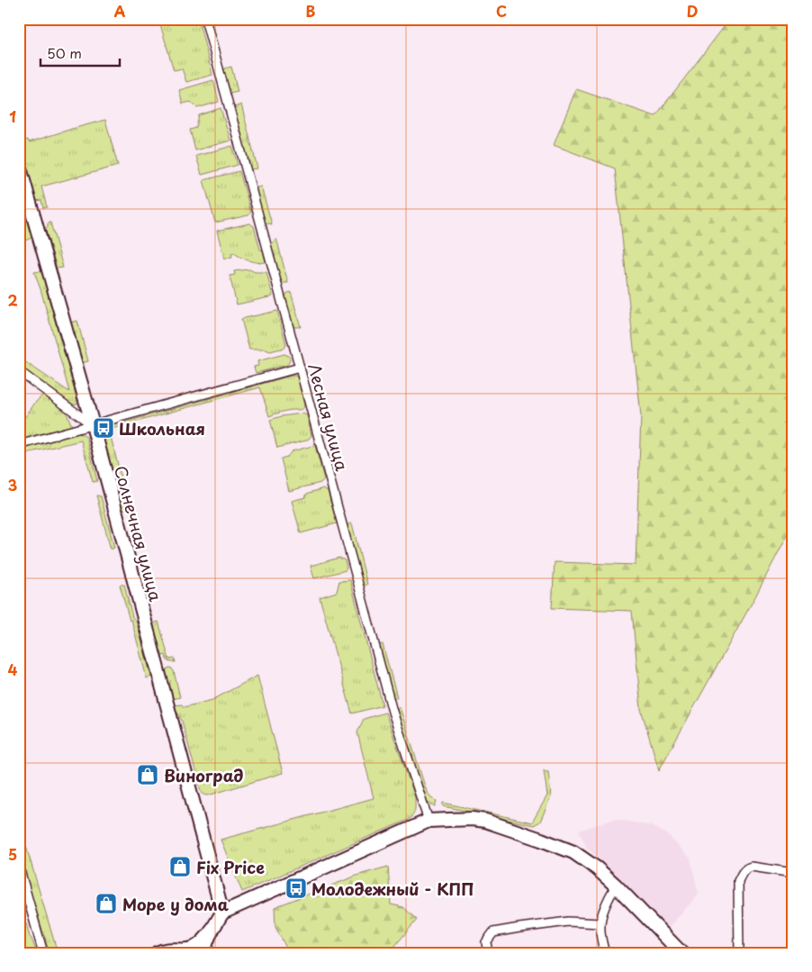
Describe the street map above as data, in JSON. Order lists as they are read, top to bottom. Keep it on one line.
{"streets":{"street":["Лесная улица","Солнечная улица"]},"places":{"bus stop":["Школьная","Молодежный - КПП"],"shop":["Виноград","Fix Price","Море у дома"]},"scale_bar":"50 m","grid":{"columns":["A","B","C","D"],"rows":["1","2","3","4","5"]}}
